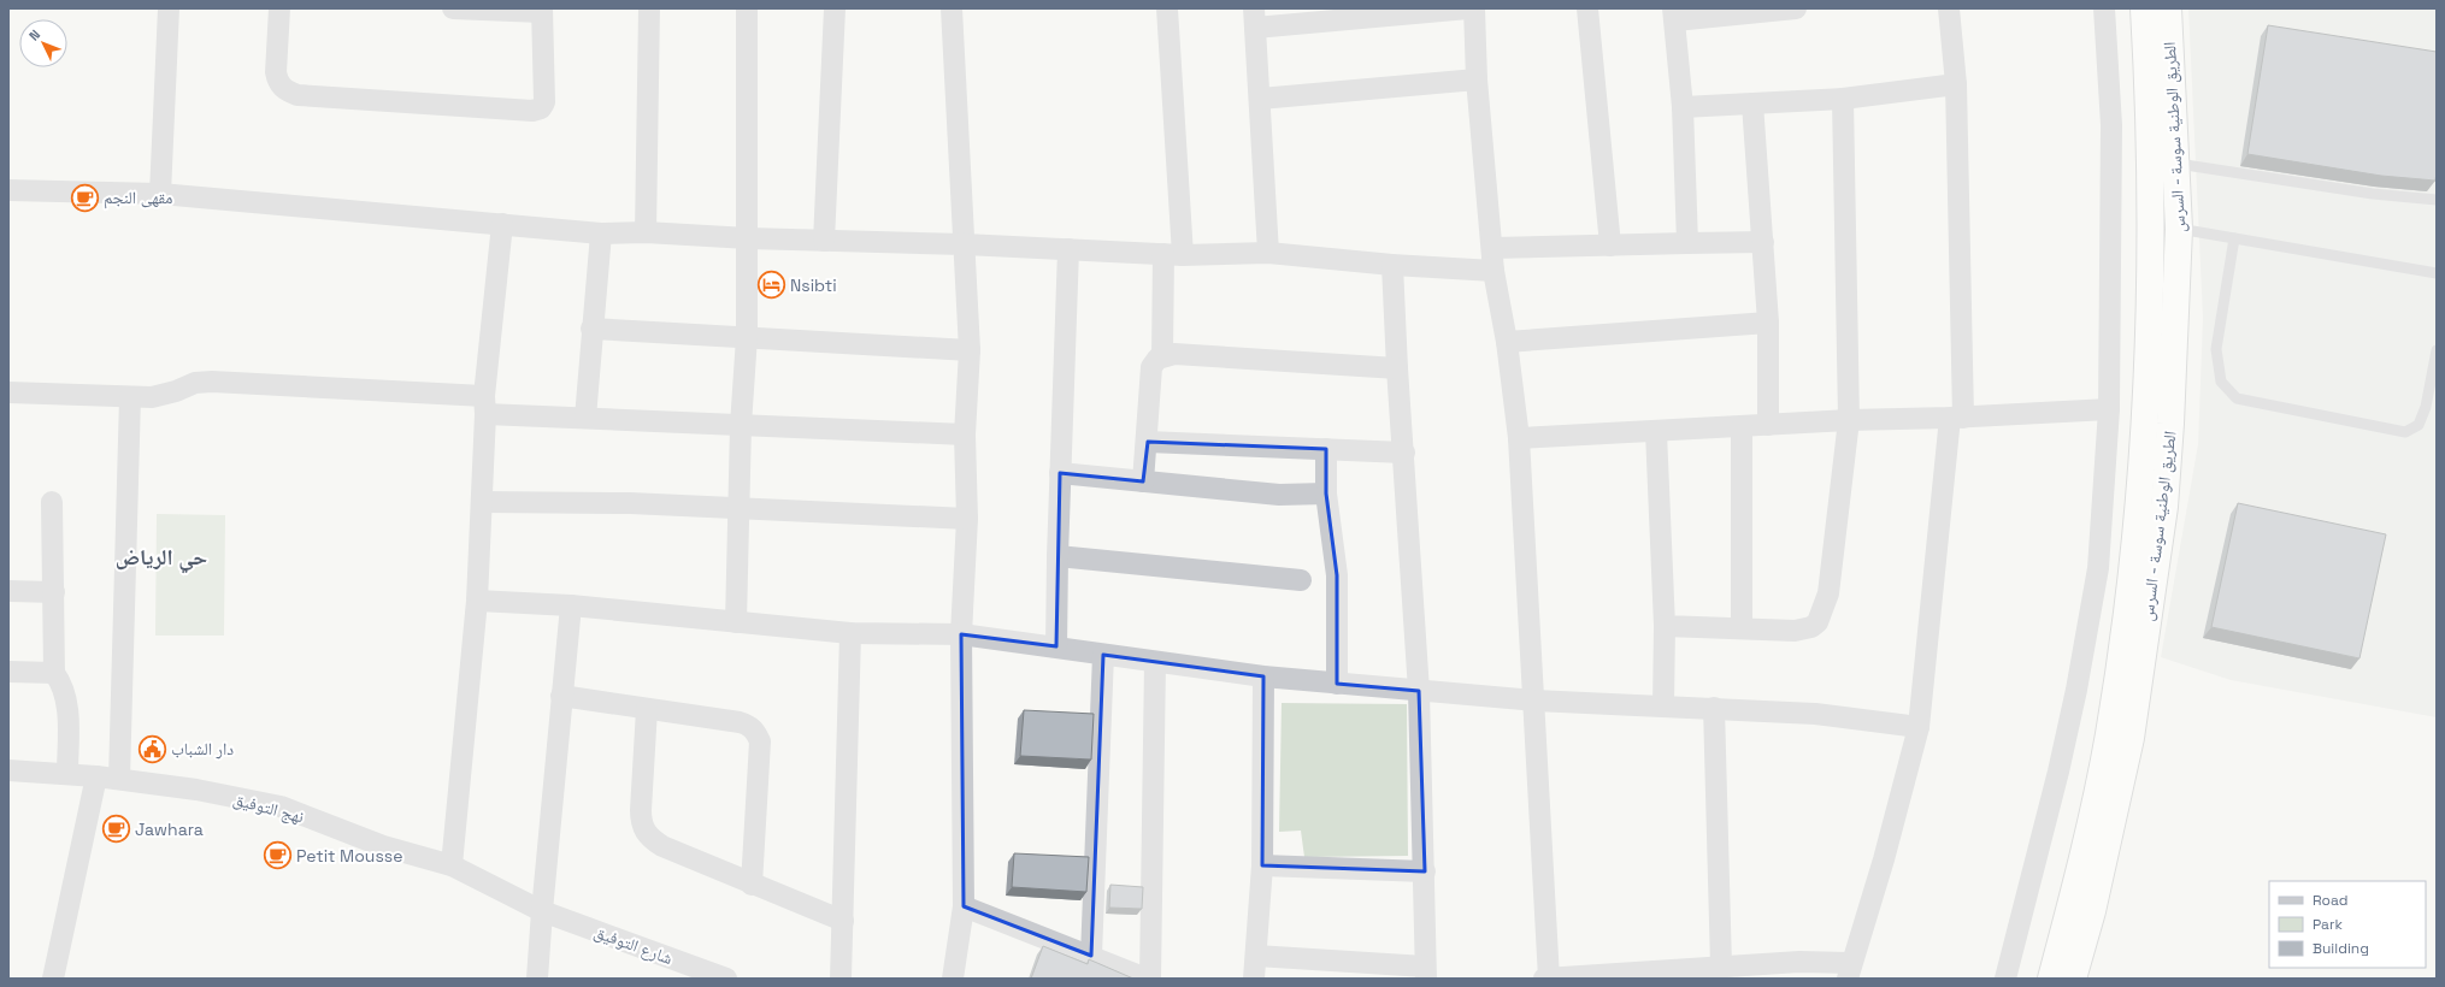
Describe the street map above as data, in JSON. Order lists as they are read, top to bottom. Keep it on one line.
{"streets":{"highway":["الطريق الوطنية سوسة - السرس"],"street":["نهج التوفيق","شارع التوفيق"]},"crossings":[["نهج التوفيق","شارع التوفيق"]],"districts":["حي الرياض"],"places":{"cafe":["مقهى النجم","Jawhara","Petit Mousse"],"hotel":["Nsibti"],"public building":["دار الشباب"]},"legend":["Road","Park","Building"],"north":"top left"}
